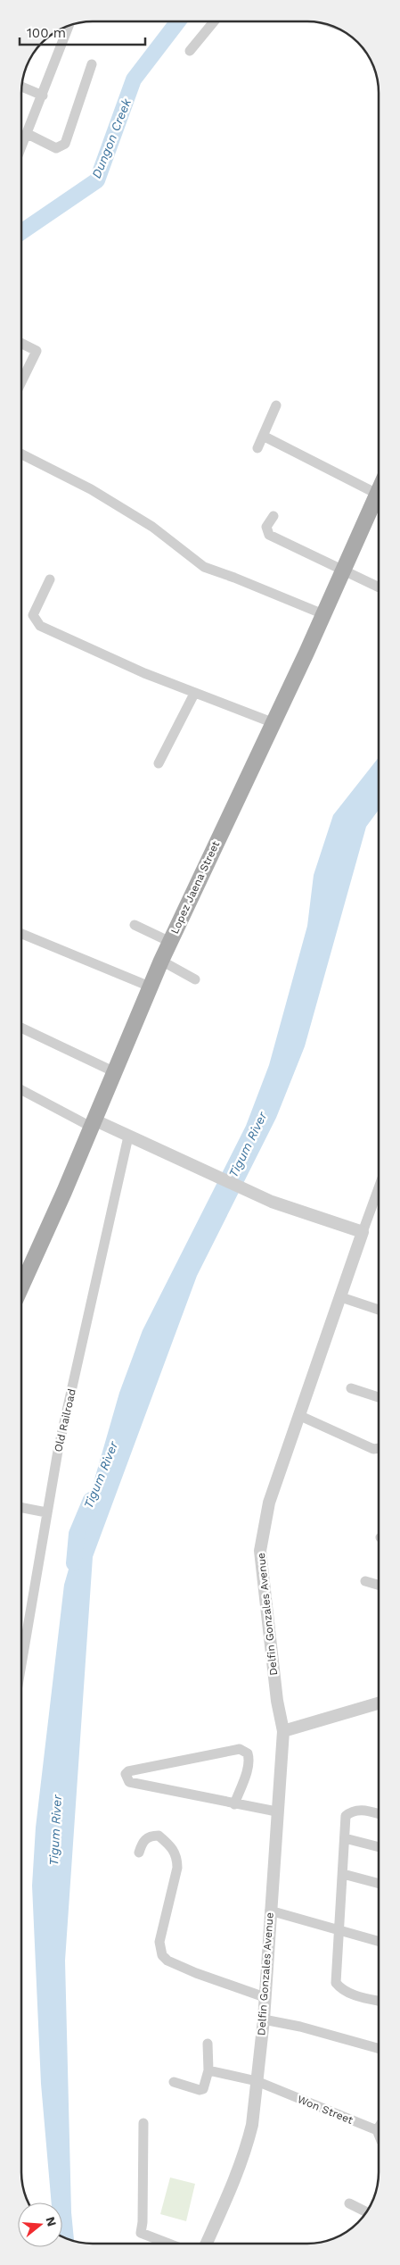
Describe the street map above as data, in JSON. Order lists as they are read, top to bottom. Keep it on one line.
{"streets":{"main road":["Lopez Jaena Street"],"street":["Old Railroad","Delfin Gonzales Avenue","Won Street"]},"crossings":[["Delfin Gonzales Avenue","Won Street"]],"water":["Dungon Creek","Tigum River"],"scale_bar":"100 m","north":"right"}
